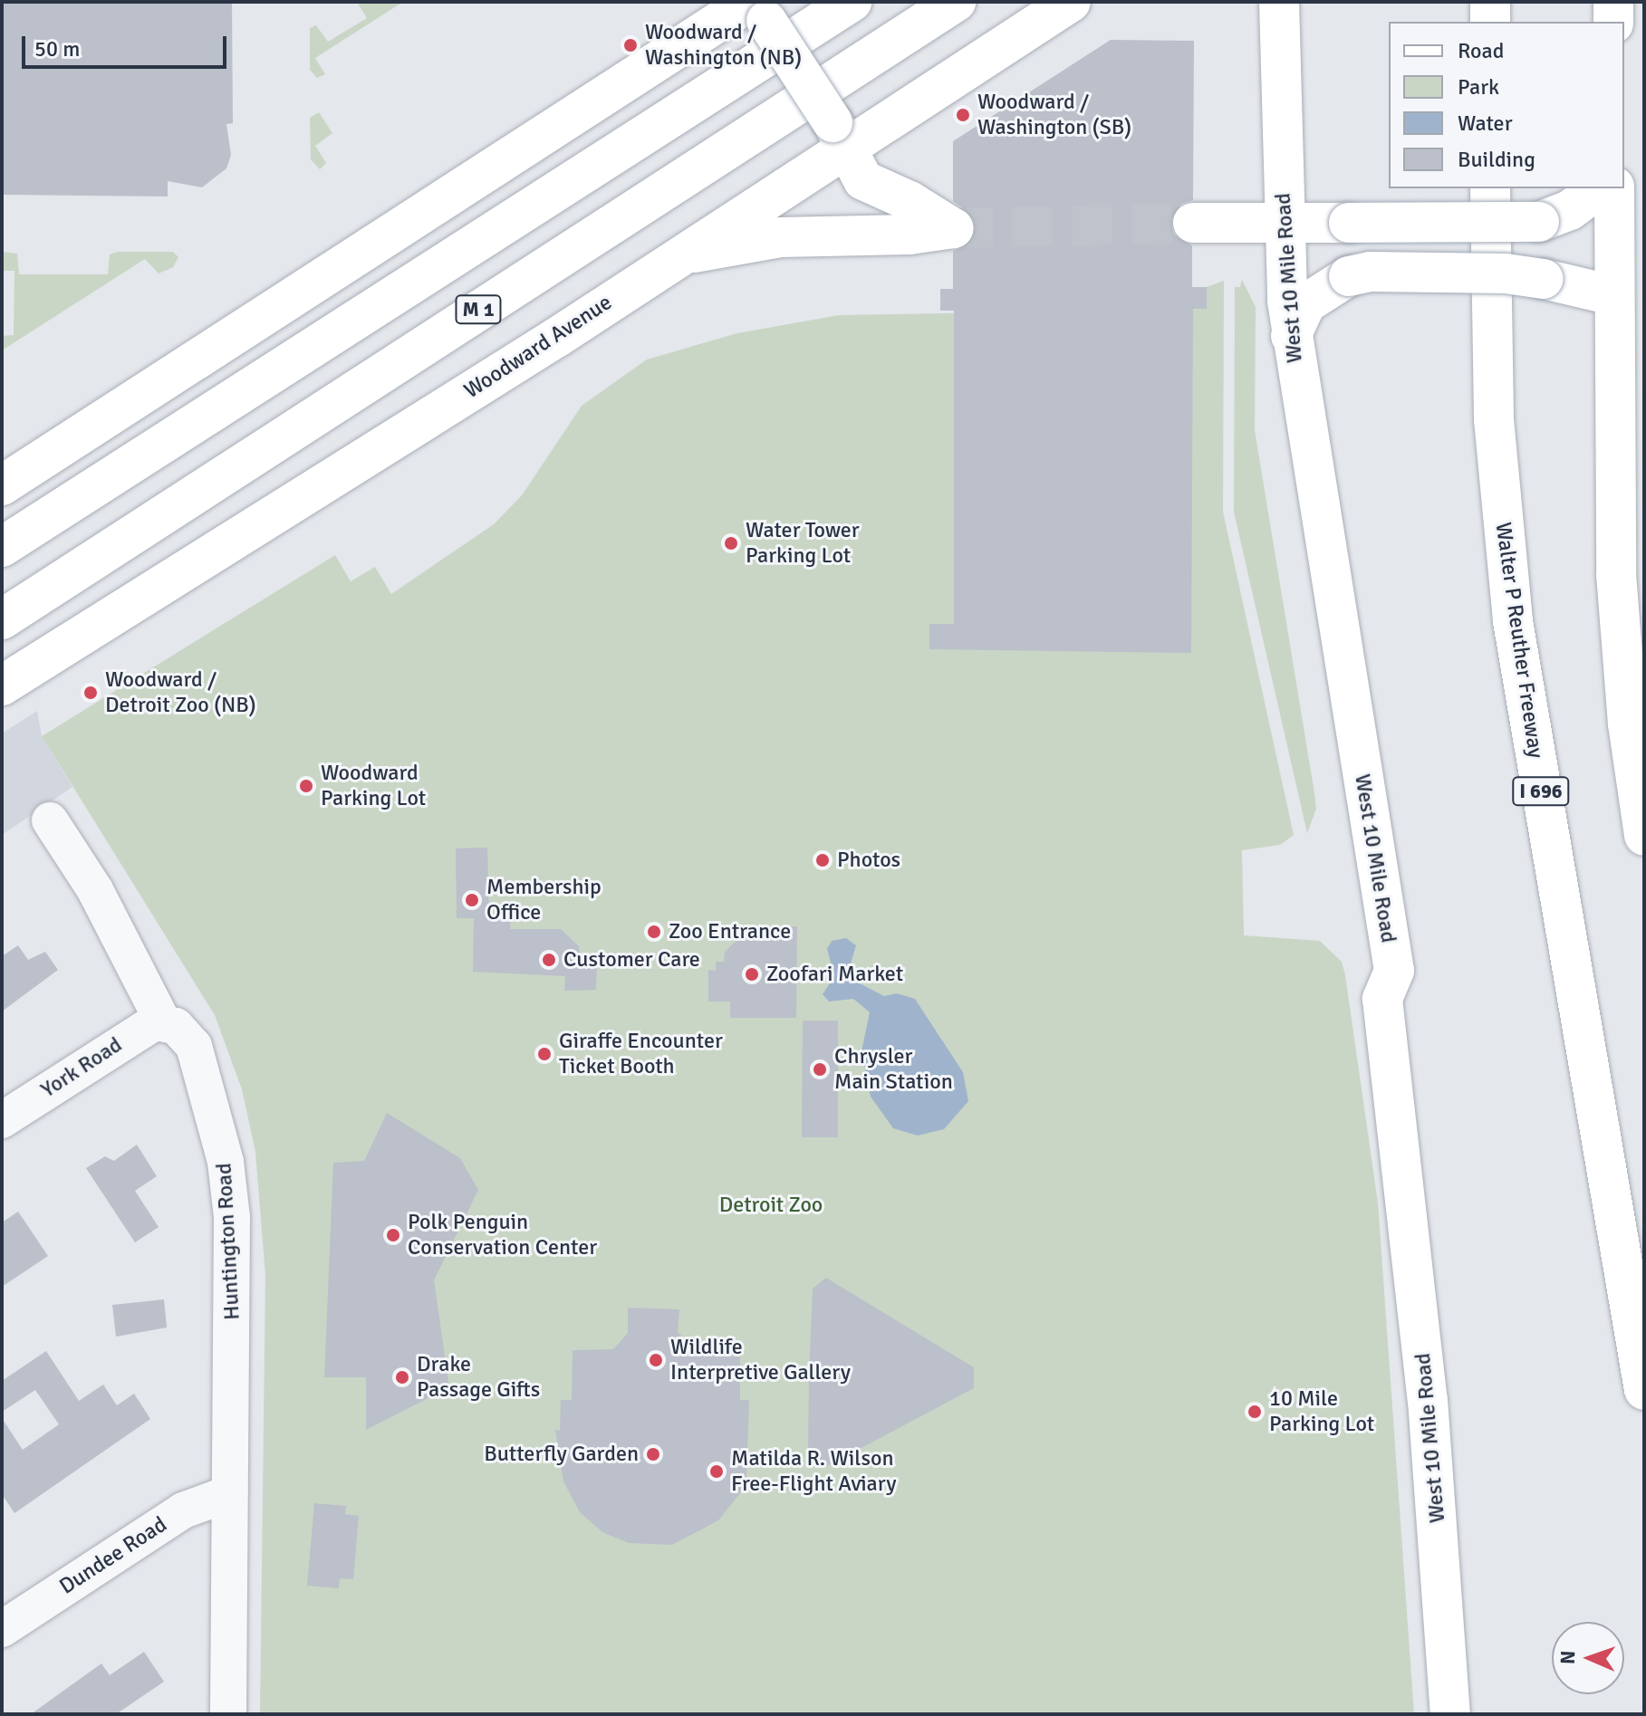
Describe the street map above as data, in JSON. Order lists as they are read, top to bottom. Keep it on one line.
{"streets":{"main road":["West 10 Mile Road","M 1","Woodward Avenue","Walter P Reuther Freeway","I 696"],"street":["York Road","Huntington Road","Dundee Road"]},"crossings":[["York Road","Huntington Road"],["Huntington Road","Dundee Road"]],"parks":["Detroit Zoo"],"places":["Woodward / Washington (NB)","Woodward / Washington (SB)","Water Tower Parking Lot","Woodward / Detroit Zoo (NB)","Woodward Parking Lot","Photos","Membership Office","Zoo Entrance","Customer Care","Zoofari Market","Giraffe Encounter Ticket Booth","Chrysler Main Station","Polk Penguin Conservation Center","Wildlife Interpretive Gallery","Drake Passage Gifts","10 Mile Parking Lot","Butterfly Garden","Matilda R. Wilson Free-Flight Aviary"],"legend":["Road","Park","Water","Building"],"scale_bar":"50 m","north":"left"}
